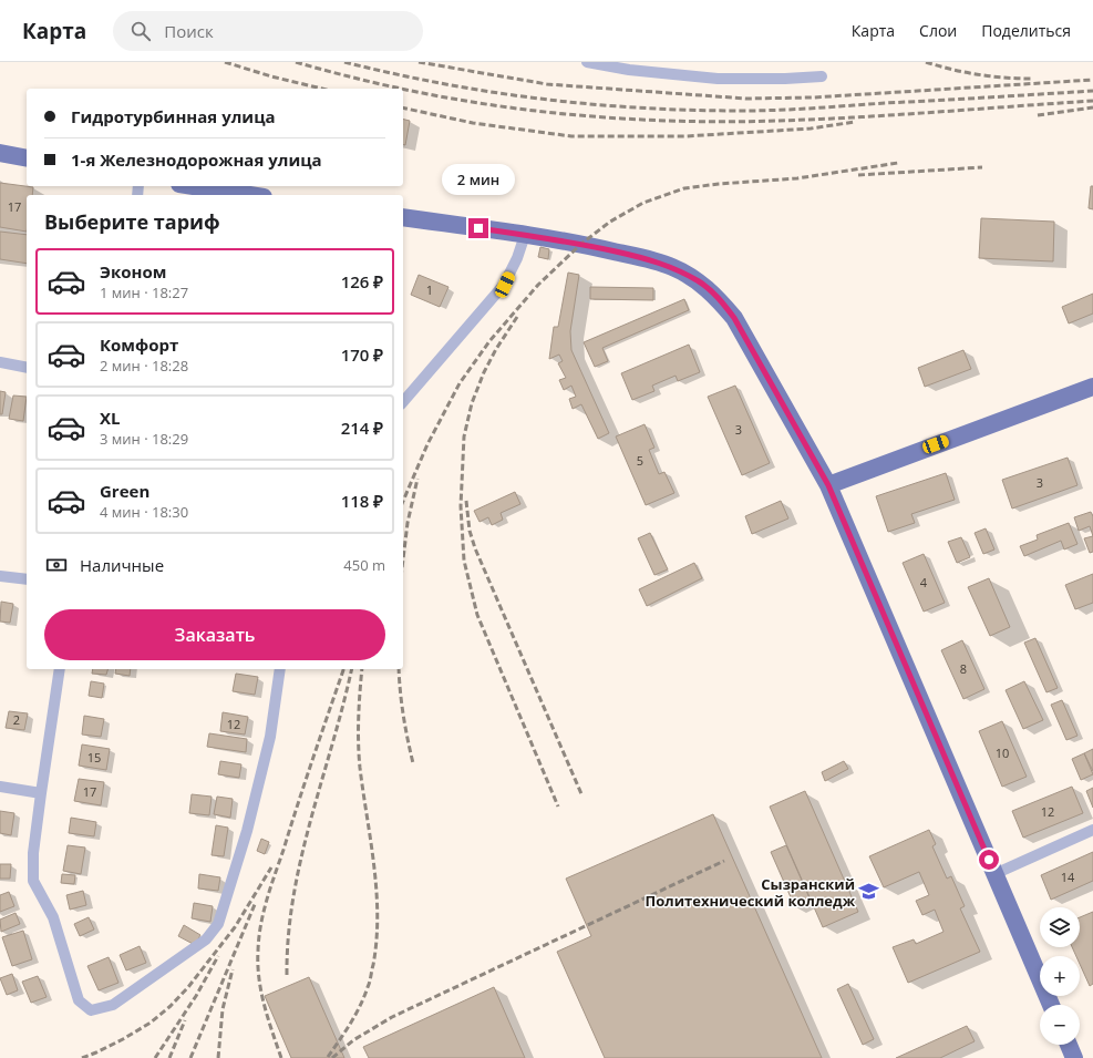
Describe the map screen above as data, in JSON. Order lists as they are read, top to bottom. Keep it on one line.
{"places":{"school or university":["Сызранский Политехнический колледж"]},"house_numbers":["17","1","3","5","3","4","8","2","12","10","15","17","12","14"],"page":{"header":"Карта","search":"Поиск","nav":["Карта","Слои","Поделиться"],"banner":["Гидротурбинная улица","1-я Железнодорожная улица"],"bubble":"2 мин","heading":"Выберите тариф","list":[{"name":"Эконом","note":"1 мин · 18:27","value":"126 ₽"},{"name":"Комфорт","note":"2 мин · 18:28","value":"170 ₽"},{"name":"XL","note":"3 мин · 18:29","value":"214 ₽"},{"name":"Green","note":"4 мин · 18:30","value":"118 ₽"}],"pay":["Наличные","450 m"],"buttons":"Заказать","map_buttons":["+","−"]}}
